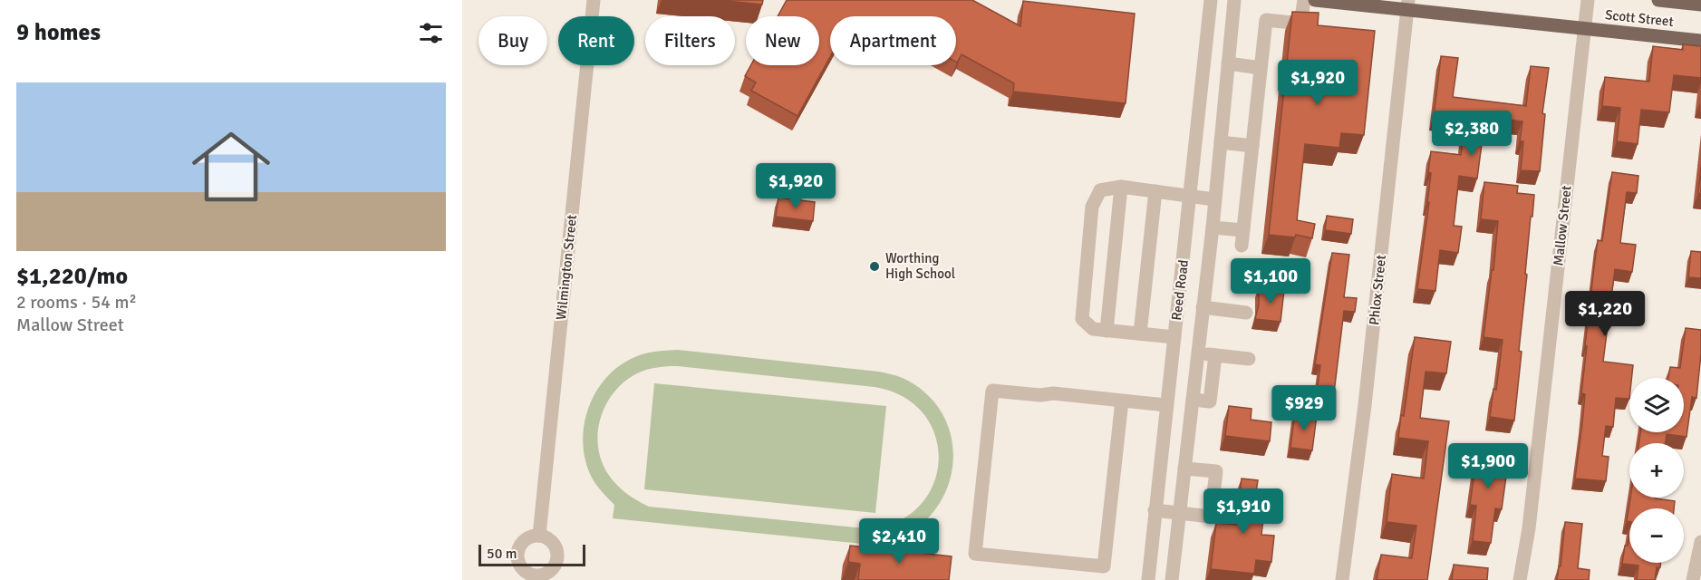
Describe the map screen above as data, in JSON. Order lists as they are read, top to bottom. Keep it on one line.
{"streets":{"main road":["Scott Street"],"street":["Mallow Street","Wilmington Street","Reed Road","Phlox Street"]},"crossings":[["Scott Street","Mallow Street"],["Scott Street","Phlox Street"]],"places":["Worthing High School"],"scale_bar":"50 m","page":{"heading":"9 homes","chip":["Buy","Rent","Filters","New","Apartment"],"price":["$1,920","$2,380","$1,920","$1,100","$1,220","$929","$1,900","$1,910","$2,410"],"list":[{"name":"$1,220/mo","note":"2 rooms · 54 m² · Mallow Street"}],"map_buttons":["+","−"],"scale":"50 m"}}
